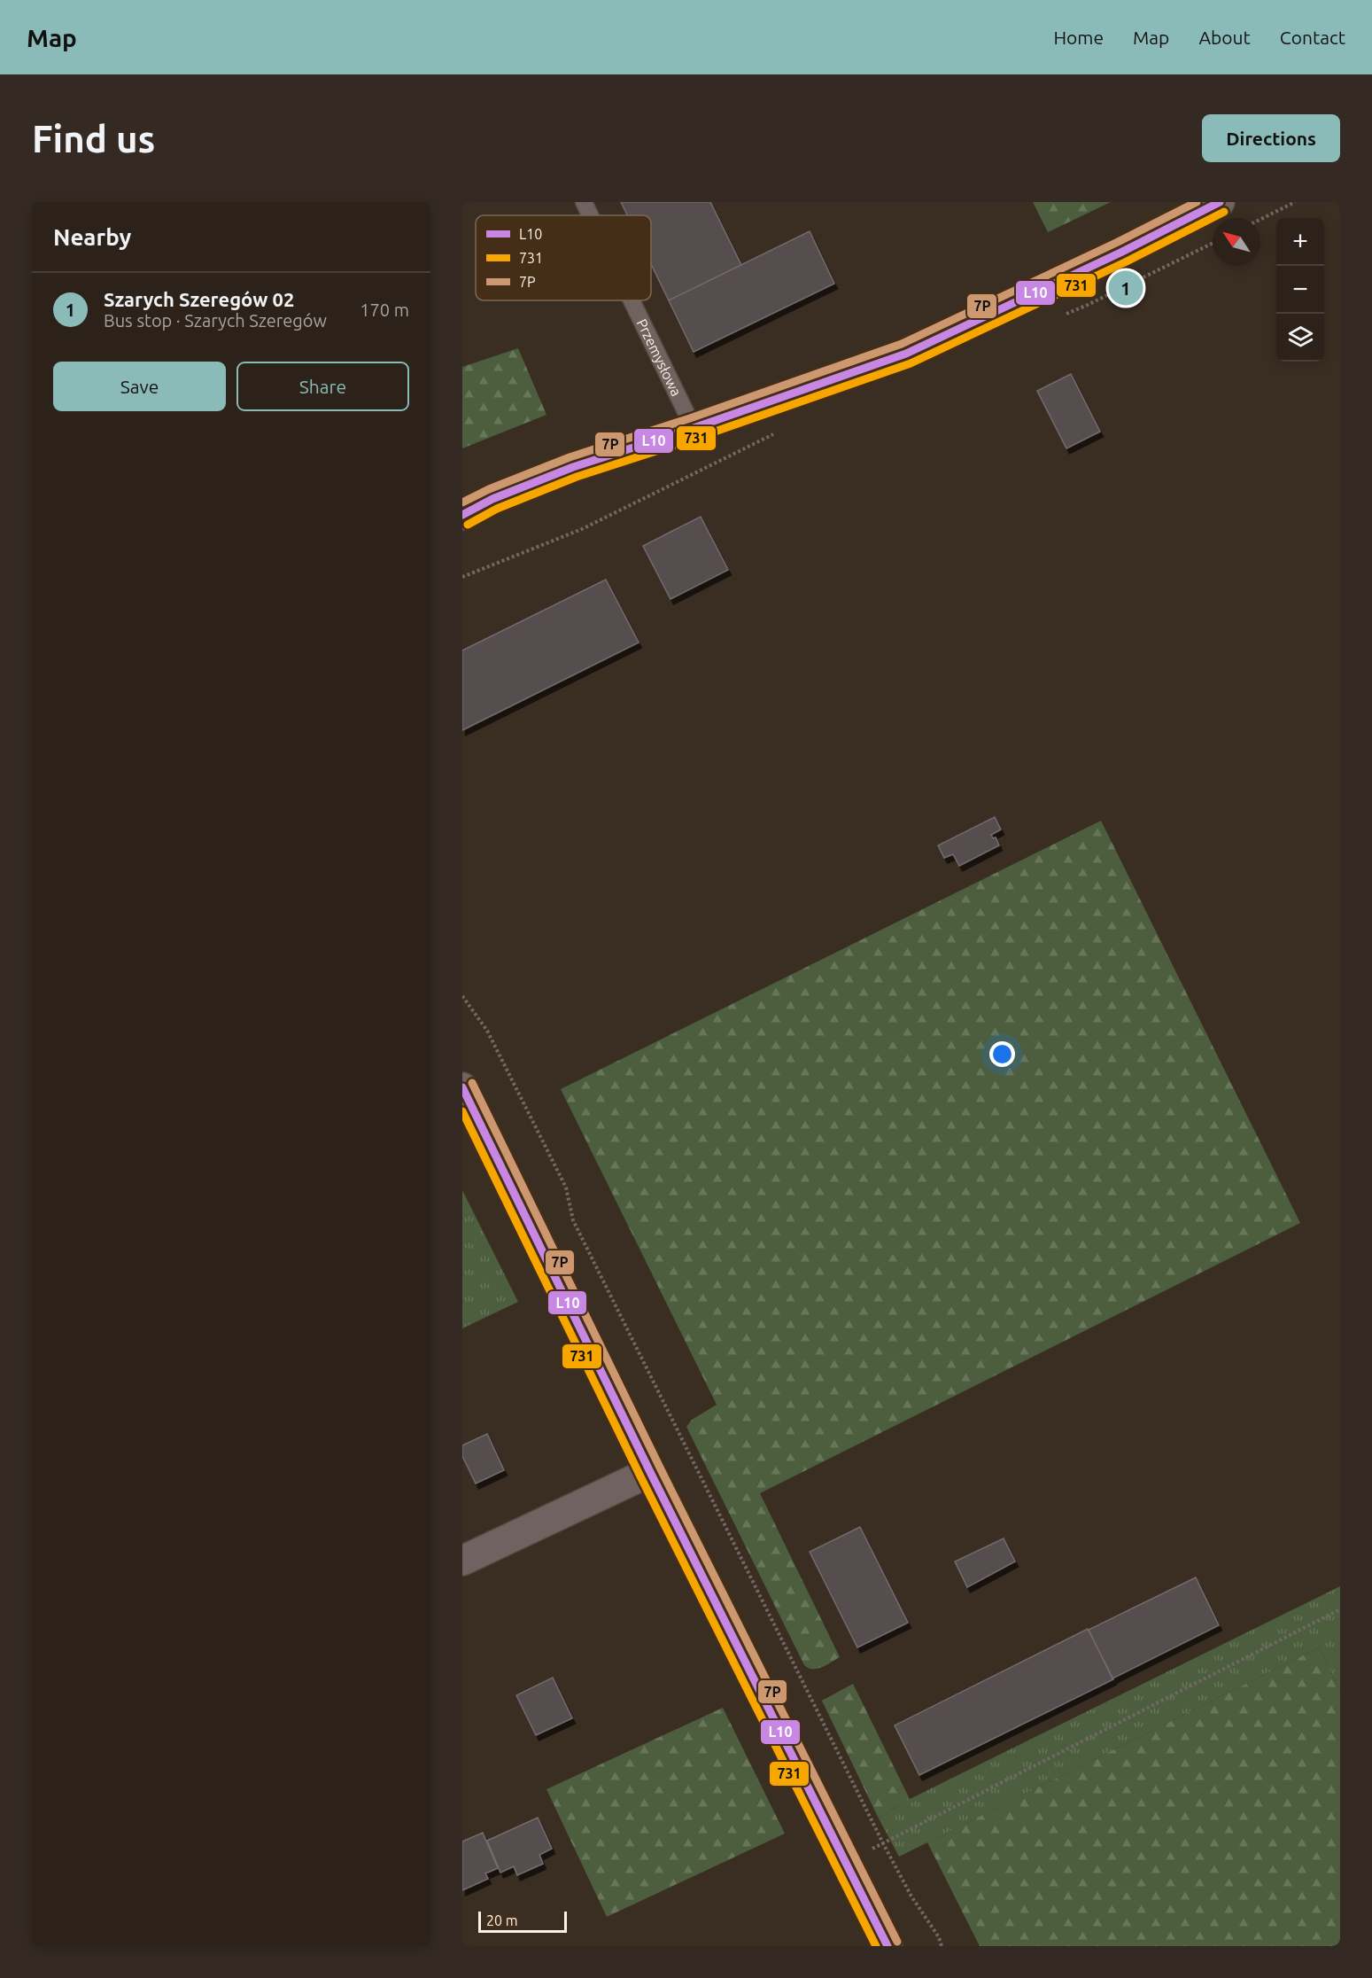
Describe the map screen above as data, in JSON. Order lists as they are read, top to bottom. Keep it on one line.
{"streets":{"lane":["Przemysłowa"]},"lines":["transit line L10","transit line 7P","transit line 731"],"legend":["L10","731","7P"],"scale_bar":"20 m","north":"top left","page":{"header":"Map","nav":["Home","Map","About","Contact"],"buttons":["Directions",["Save","Share"]],"title":"Find us","heading":"Nearby","map_buttons":["+","−"],"pins":"1","list":[{"mark":"1","name":"Szarych Szeregów 02","note":"Bus stop · Szarych Szeregów","value":"170 m"}],"scale":"20 m"}}
